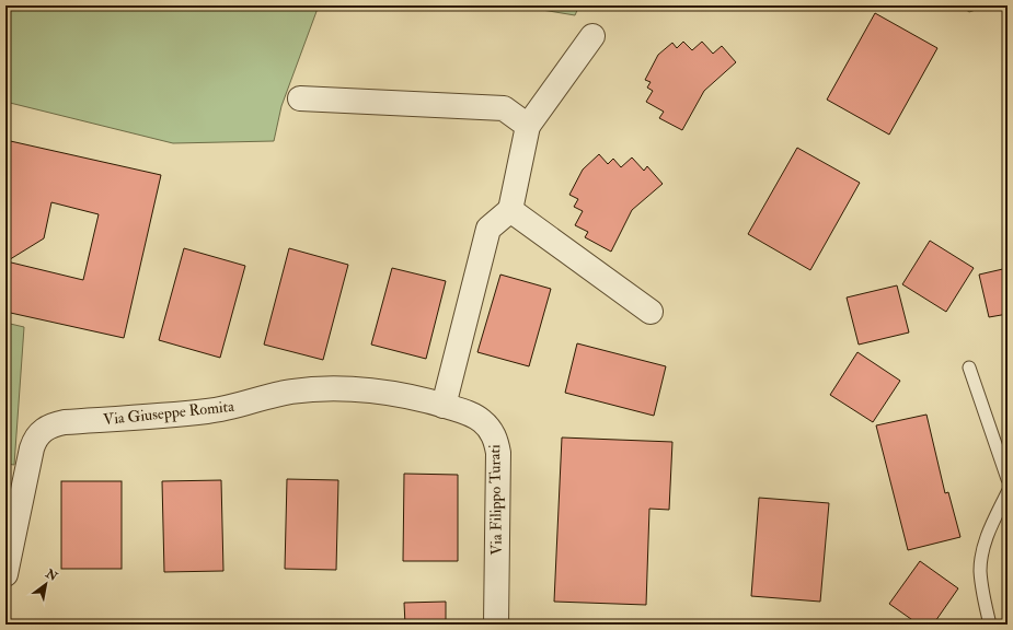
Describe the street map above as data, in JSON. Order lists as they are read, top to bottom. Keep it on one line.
{"streets":{"street":["Via Giuseppe Romita","Via Filippo Turati"]},"crossings":[["Via Giuseppe Romita","Via Filippo Turati"]],"north":"top right"}
